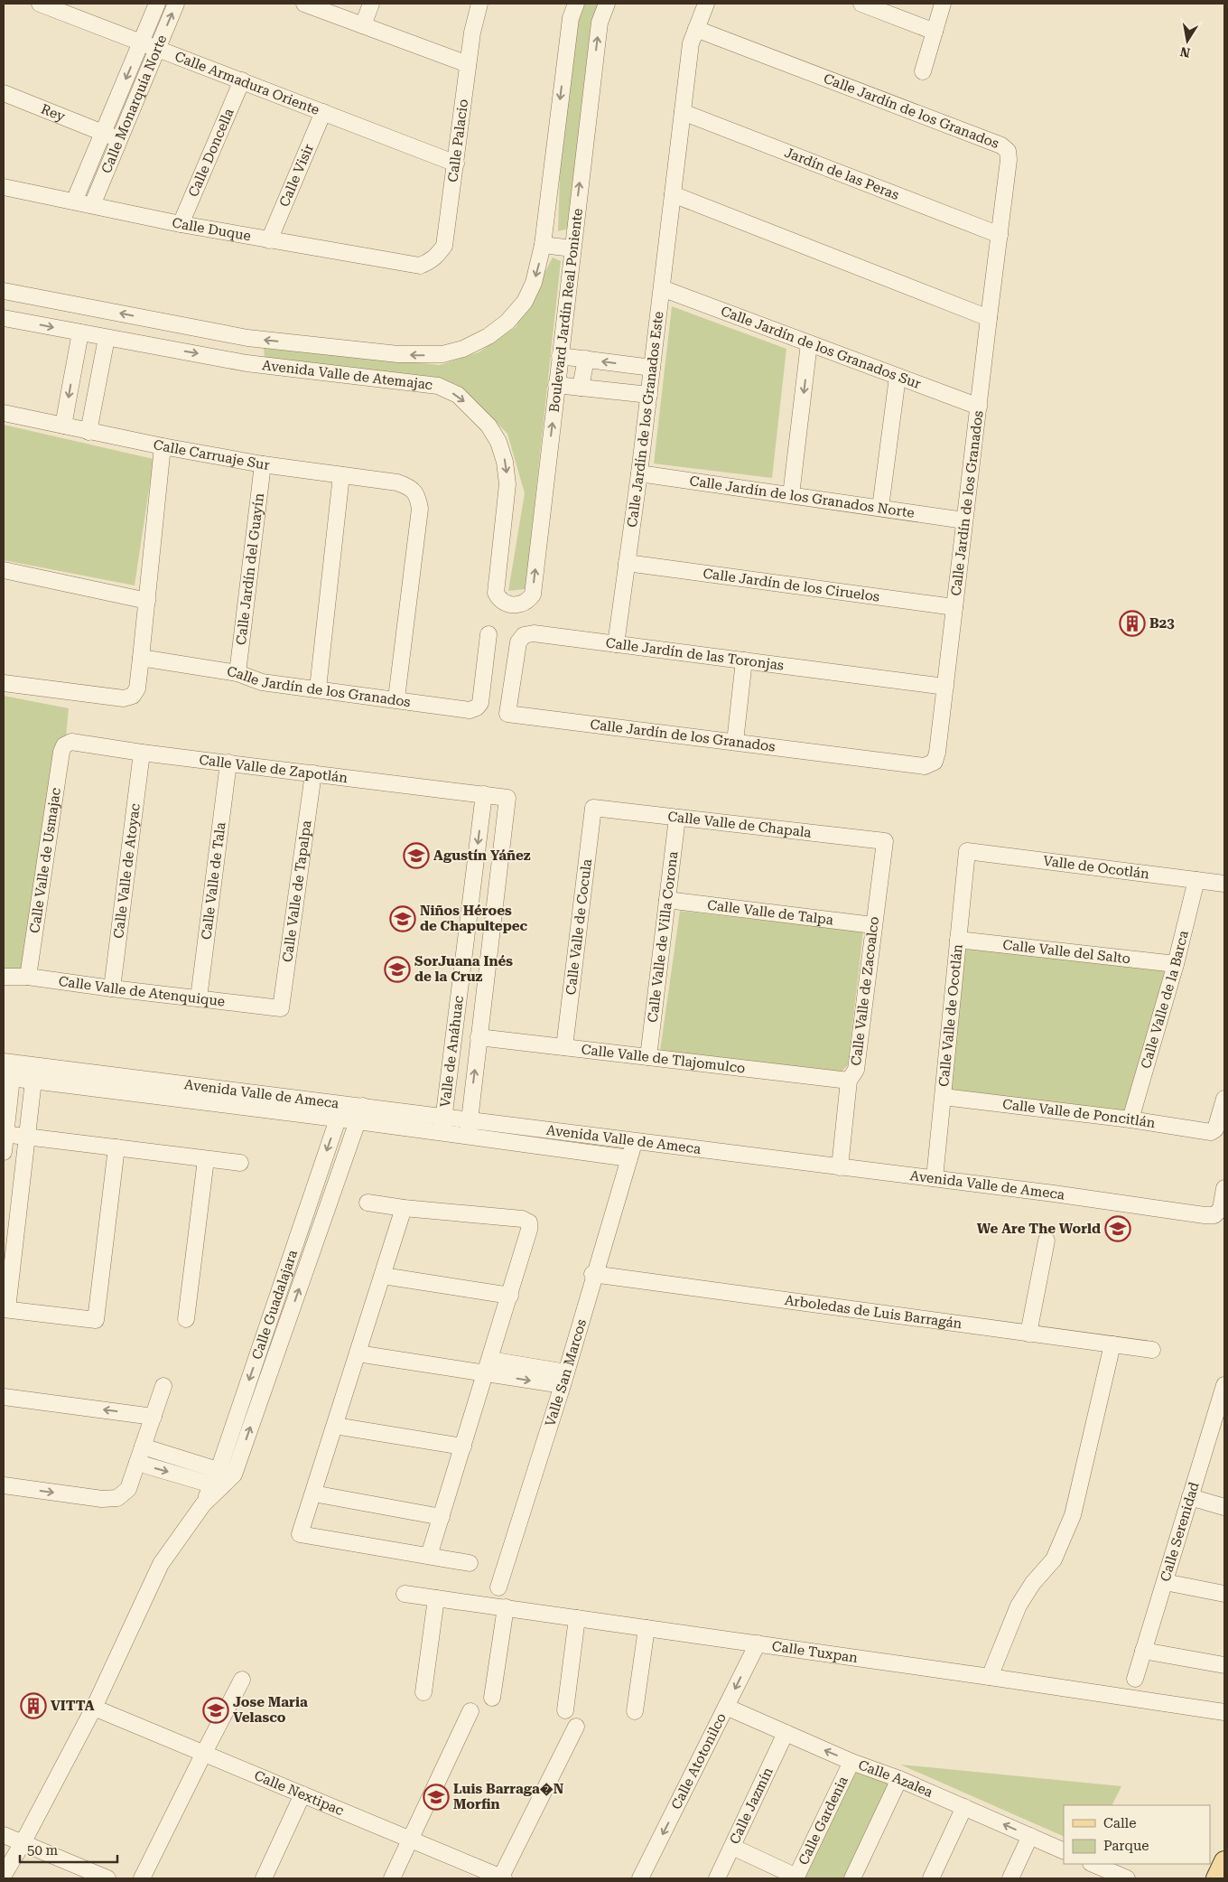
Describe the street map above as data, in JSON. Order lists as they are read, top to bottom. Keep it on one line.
{"streets":{"street":["Calle Armadura Oriente","Calle Monarquía Norte","Calle Jardín de los Granados","Rey","Calle Palacio","Calle Doncella","Jardín de las Peras","Calle Visir","Calle Duque","Boulevard Jardín Real Poniente","Calle Jardín de los Granados Sur","Avenida Valle de Atemajac","Calle Jardín de los Granados Este","Calle Carruaje Sur","Calle Jardín de los Granados Norte","Calle Jardín del Guayín","Calle Jardín de los Ciruelos","Calle Jardín de las Toronjas","Calle Valle de Zapotlán","Calle Valle de Chapala","Calle Valle de Usmajac","Valle de Ocotlán","Calle Valle de Atoyac","Calle Valle de Tala","Calle Valle de Tapalpa","Calle Valle de Talpa","Calle Valle de Cocula","Calle Valle de Villa Corona","Calle Valle del Salto","Calle Valle de Atenquique","Calle Valle de Zacoalco","Calle Valle de la Barca","Calle Valle de Ocotlán","Valle de Anáhuac","Calle Valle de Tlajomulco","Avenida Valle de Ameca","Calle Valle de Poncitlán","Calle Guadalajara","Arboledas de Luis Barragán","Valle San Marcos","Calle Serenidad","Calle Tuxpan","Calle Atotonilco","Calle Azalea","Calle Nextipac","Calle Jazmín","Calle Gardenia"]},"crossings":[["Calle Armadura Oriente","Calle Monarquía Norte"],["Calle Armadura Oriente","Calle Palacio"],["Calle Armadura Oriente","Calle Doncella"],["Calle Armadura Oriente","Calle Visir"],["Calle Monarquía Norte","Rey"],["Calle Monarquía Norte","Calle Duque"],["Calle Jardín de los Granados","Jardín de las Peras"],["Calle Jardín de los Granados","Calle Jardín de los Granados Sur"],["Calle Jardín de los Granados","Calle Jardín de los Granados Este"],["Calle Jardín de los Granados","Calle Carruaje Sur"],["Calle Jardín de los Granados","Calle Jardín de los Granados Norte"],["Calle Jardín de los Granados","Calle Jardín del Guayín"],["Calle Jardín de los Granados","Calle Jardín de los Ciruelos"],["Calle Jardín de los Granados","Calle Jardín de las Toronjas"],["Calle Palacio","Calle Duque"],["Calle Doncella","Calle Duque"],["Jardín de las Peras","Calle Jardín de los Granados Este"],["Calle Visir","Calle Duque"],["Boulevard Jardín Real Poniente","Avenida Valle de Atemajac"],["Calle Jardín de los Granados Sur","Calle Jardín de los Granados Este"],["Calle Jardín de los Granados Este","Calle Jardín de los Granados Norte"],["Calle Jardín de los Granados Este","Calle Jardín de los Ciruelos"],["Calle Jardín de los Granados Este","Calle Jardín de las Toronjas"],["Calle Carruaje Sur","Calle Jardín del Guayín"],["Calle Valle de Zapotlán","Calle Valle de Usmajac"],["Calle Valle de Zapotlán","Calle Valle de Atoyac"],["Calle Valle de Zapotlán","Calle Valle de Tala"],["Calle Valle de Zapotlán","Calle Valle de Tapalpa"],["Calle Valle de Zapotlán","Valle de Anáhuac"],["Calle Valle de Chapala","Calle Valle de Cocula"],["Calle Valle de Chapala","Calle Valle de Villa Corona"],["Calle Valle de Chapala","Calle Valle de Zacoalco"],["Calle Valle de Usmajac","Calle Valle de Atenquique"],["Valle de Ocotlán","Calle Valle de la Barca"],["Valle de Ocotlán","Calle Valle de Ocotlán"],["Calle Valle de Atoyac","Calle Valle de Atenquique"],["Calle Valle de Tala","Calle Valle de Atenquique"],["Calle Valle de Tapalpa","Calle Valle de Atenquique"],["Calle Valle de Talpa","Calle Valle de Villa Corona"],["Calle Valle de Talpa","Calle Valle de Zacoalco"],["Calle Valle de Cocula","Calle Valle de Tlajomulco"],["Calle Valle de Villa Corona","Calle Valle de Tlajomulco"],["Calle Valle del Salto","Calle Valle de la Barca"],["Calle Valle del Salto","Calle Valle de Ocotlán"],["Calle Valle de Zacoalco","Calle Valle de Tlajomulco"],["Calle Valle de Zacoalco","Avenida Valle de Ameca"],["Calle Valle de la Barca","Calle Valle de Poncitlán"],["Calle Valle de Ocotlán","Avenida Valle de Ameca"],["Calle Valle de Ocotlán","Calle Valle de Poncitlán"],["Valle de Anáhuac","Calle Valle de Tlajomulco"],["Valle de Anáhuac","Avenida Valle de Ameca"],["Avenida Valle de Ameca","Calle Guadalajara"],["Avenida Valle de Ameca","Valle San Marcos"],["Calle Guadalajara","Calle Nextipac"],["Arboledas de Luis Barragán","Valle San Marcos"],["Calle Tuxpan","Calle Atotonilco"],["Calle Atotonilco","Calle Azalea"],["Calle Azalea","Calle Jazmín"],["Calle Azalea","Calle Gardenia"]],"places":{"building":["B23","VITTA"],"school or university":["Agustín Yáñez","Niños Héroes de Chapultepec","SorJuana Inés de la Cruz","We Are The World","Jose Maria Velasco","Luis Barraga�N Morfin"]},"legend":["Calle","Parque"],"scale_bar":"50 m","north":"bottom"}
